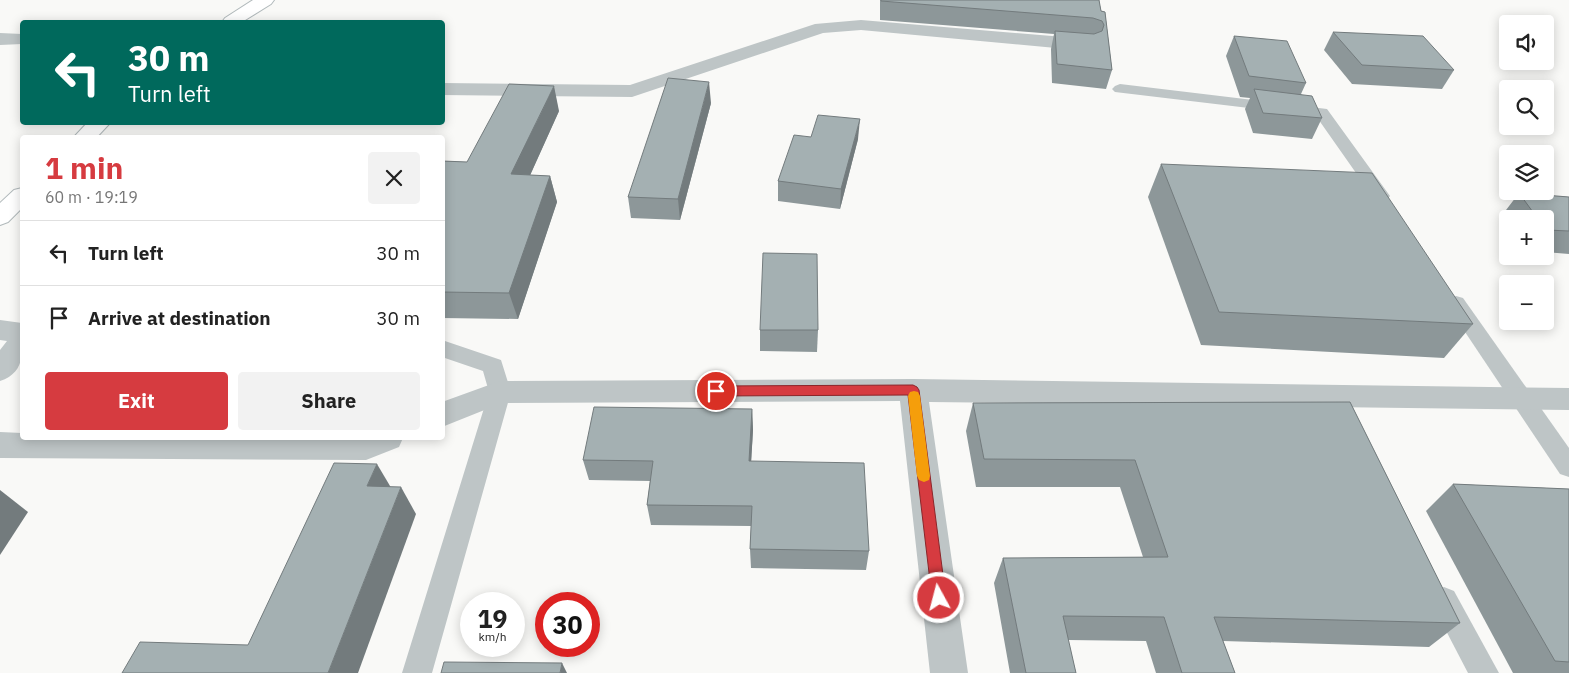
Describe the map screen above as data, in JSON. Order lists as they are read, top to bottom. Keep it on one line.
{"page":{"map_buttons":["+","−"],"turn":["30 m","Turn left"],"heading":["1 min","60 m · 19:19"],"list":[{"name":"Turn left","value":"30 m"},{"name":"Arrive at destination","value":"30 m"}],"buttons":["Exit","Share"],"speed":"19 km/h","limit":"30"}}
